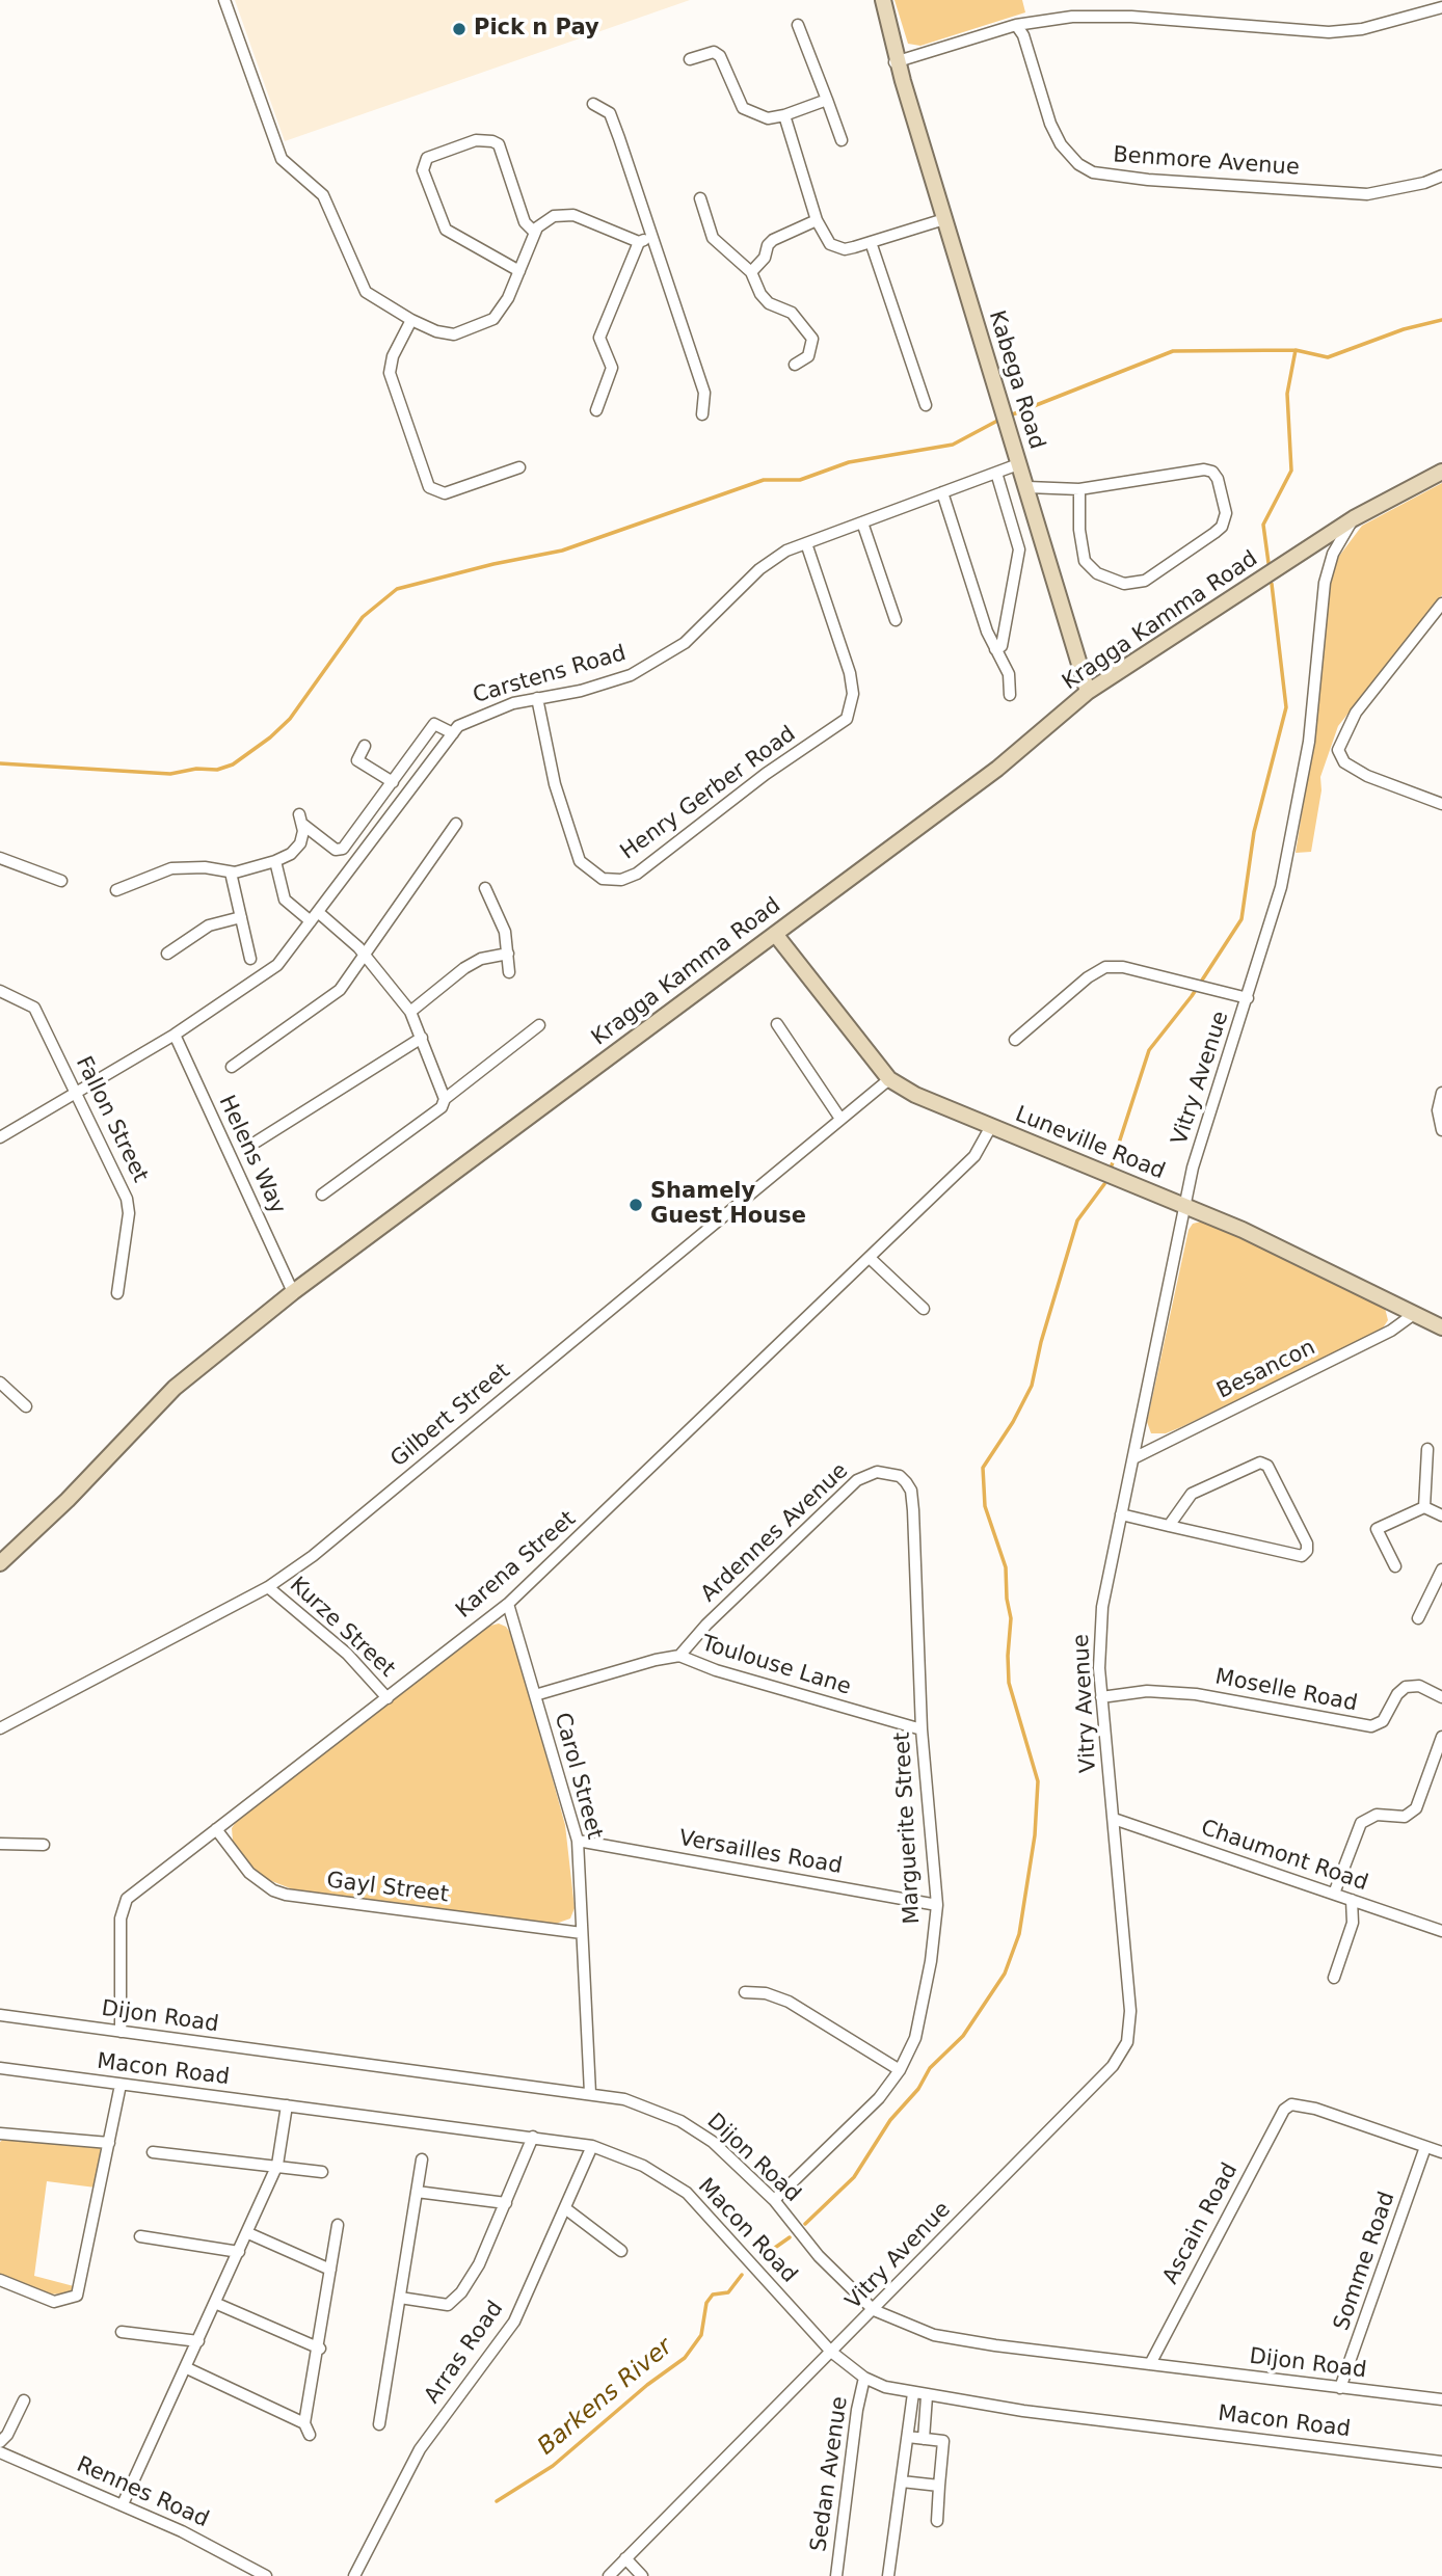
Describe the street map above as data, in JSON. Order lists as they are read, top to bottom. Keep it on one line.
{"streets":{"main road":["Kabega Road","Kragga Kamma Road","Luneville Road"],"street":["Benmore Avenue","Carstens Road","Henry Gerber Road","Vitry Avenue","Fallon Street","Helens Way","Besancon","Gilbert Street","Ardennes Avenue","Karena Street","Kurze Street","Toulouse Lane","Moselle Road","Carol Street","Marguerite Street","Versailles Road","Chaumont Road","Gayl Street","Dijon Road","Macon Road","Ascain Road","Somme Road","Arras Road","Sedan Avenue","Rennes Road"]},"crossings":[["Kabega Road","Kragga Kamma Road"],["Kabega Road","Carstens Road"],["Kragga Kamma Road","Vitry Avenue"],["Kragga Kamma Road","Luneville Road"],["Kragga Kamma Road","Helens Way"],["Carstens Road","Henry Gerber Road"],["Carstens Road","Fallon Street"],["Carstens Road","Helens Way"],["Vitry Avenue","Luneville Road"],["Vitry Avenue","Besancon"],["Vitry Avenue","Moselle Road"],["Vitry Avenue","Chaumont Road"],["Vitry Avenue","Dijon Road"],["Vitry Avenue","Macon Road"],["Luneville Road","Besancon"],["Luneville Road","Gilbert Street"],["Luneville Road","Karena Street"],["Gilbert Street","Kurze Street"],["Ardennes Avenue","Toulouse Lane"],["Ardennes Avenue","Marguerite Street"],["Karena Street","Kurze Street"],["Karena Street","Carol Street"],["Karena Street","Gayl Street"],["Karena Street","Dijon Road"],["Toulouse Lane","Carol Street"],["Toulouse Lane","Marguerite Street"],["Carol Street","Versailles Road"],["Carol Street","Gayl Street"],["Carol Street","Dijon Road"],["Marguerite Street","Versailles Road"],["Marguerite Street","Dijon Road"],["Dijon Road","Ascain Road"],["Dijon Road","Somme Road"],["Macon Road","Arras Road"],["Macon Road","Sedan Avenue"],["Ascain Road","Somme Road"]],"water":["Barkens River"],"places":["Pick n Pay","Shamely Guest House"]}
